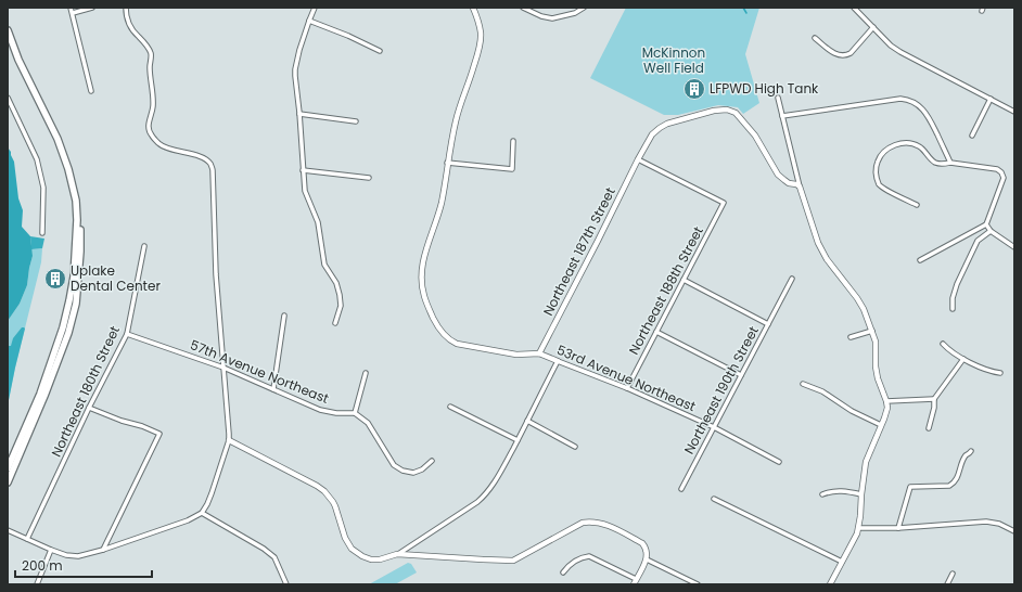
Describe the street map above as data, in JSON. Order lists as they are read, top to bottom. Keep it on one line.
{"streets":{"street":["Northeast 187th Street","Northeast 188th Street","57th Avenue Northeast","53rd Avenue Northeast","Northeast 190th Street","Northeast 180th Street"]},"crossings":[["Northeast 187th Street","Northeast 188th Street"],["Northeast 187th Street","53rd Avenue Northeast"],["Northeast 188th Street","53rd Avenue Northeast"],["57th Avenue Northeast","Northeast 180th Street"],["53rd Avenue Northeast","Northeast 190th Street"]],"parks":["McKinnon Well Field"],"places":{"building":["LFPWD High Tank","Uplake Dental Center"]},"scale_bar":"200 m"}
